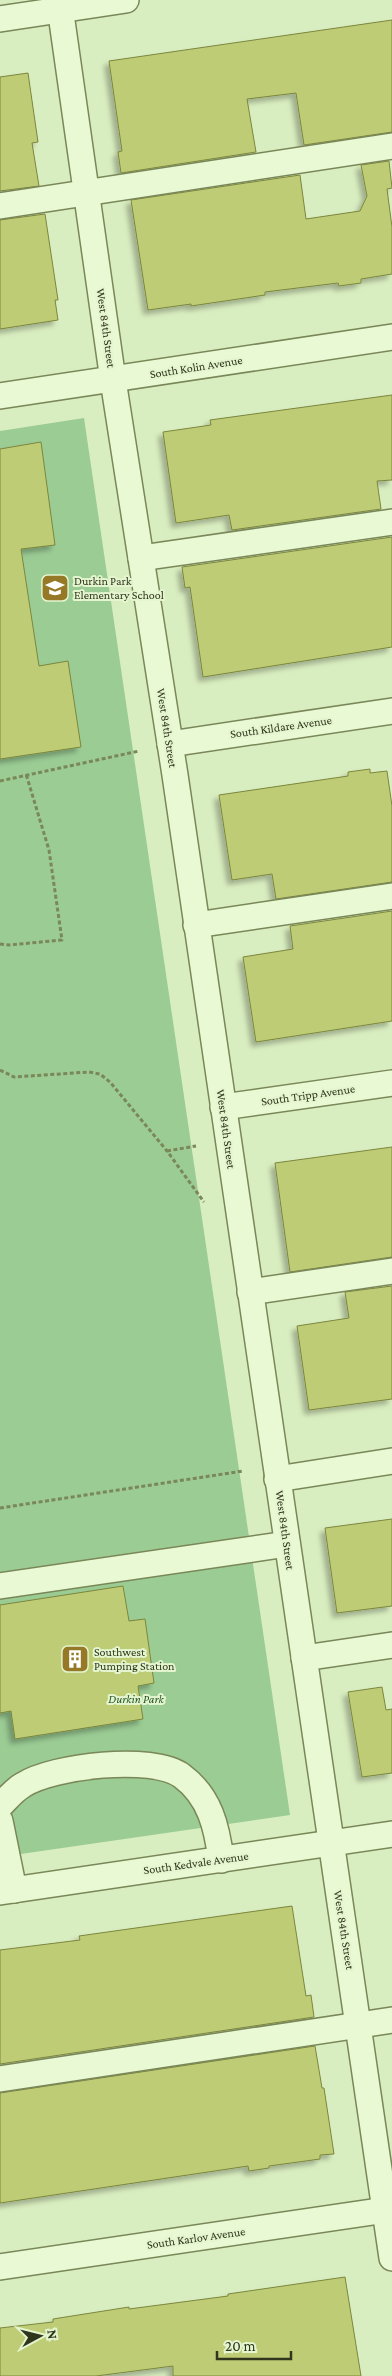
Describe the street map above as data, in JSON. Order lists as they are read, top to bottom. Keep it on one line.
{"streets":{"street":["West 84th Street","South Kolin Avenue","South Kildare Avenue","South Tripp Avenue","South Kedvale Avenue","South Karlov Avenue"]},"crossings":[["West 84th Street","South Kolin Avenue"],["West 84th Street","South Kildare Avenue"],["West 84th Street","South Tripp Avenue"],["West 84th Street","South Kedvale Avenue"],["West 84th Street","South Karlov Avenue"]],"parks":["Durkin Park"],"places":{"school or university":["Durkin Park Elementary School"],"building":["Southwest Pumping Station"]},"scale_bar":"20 m","north":"right"}
